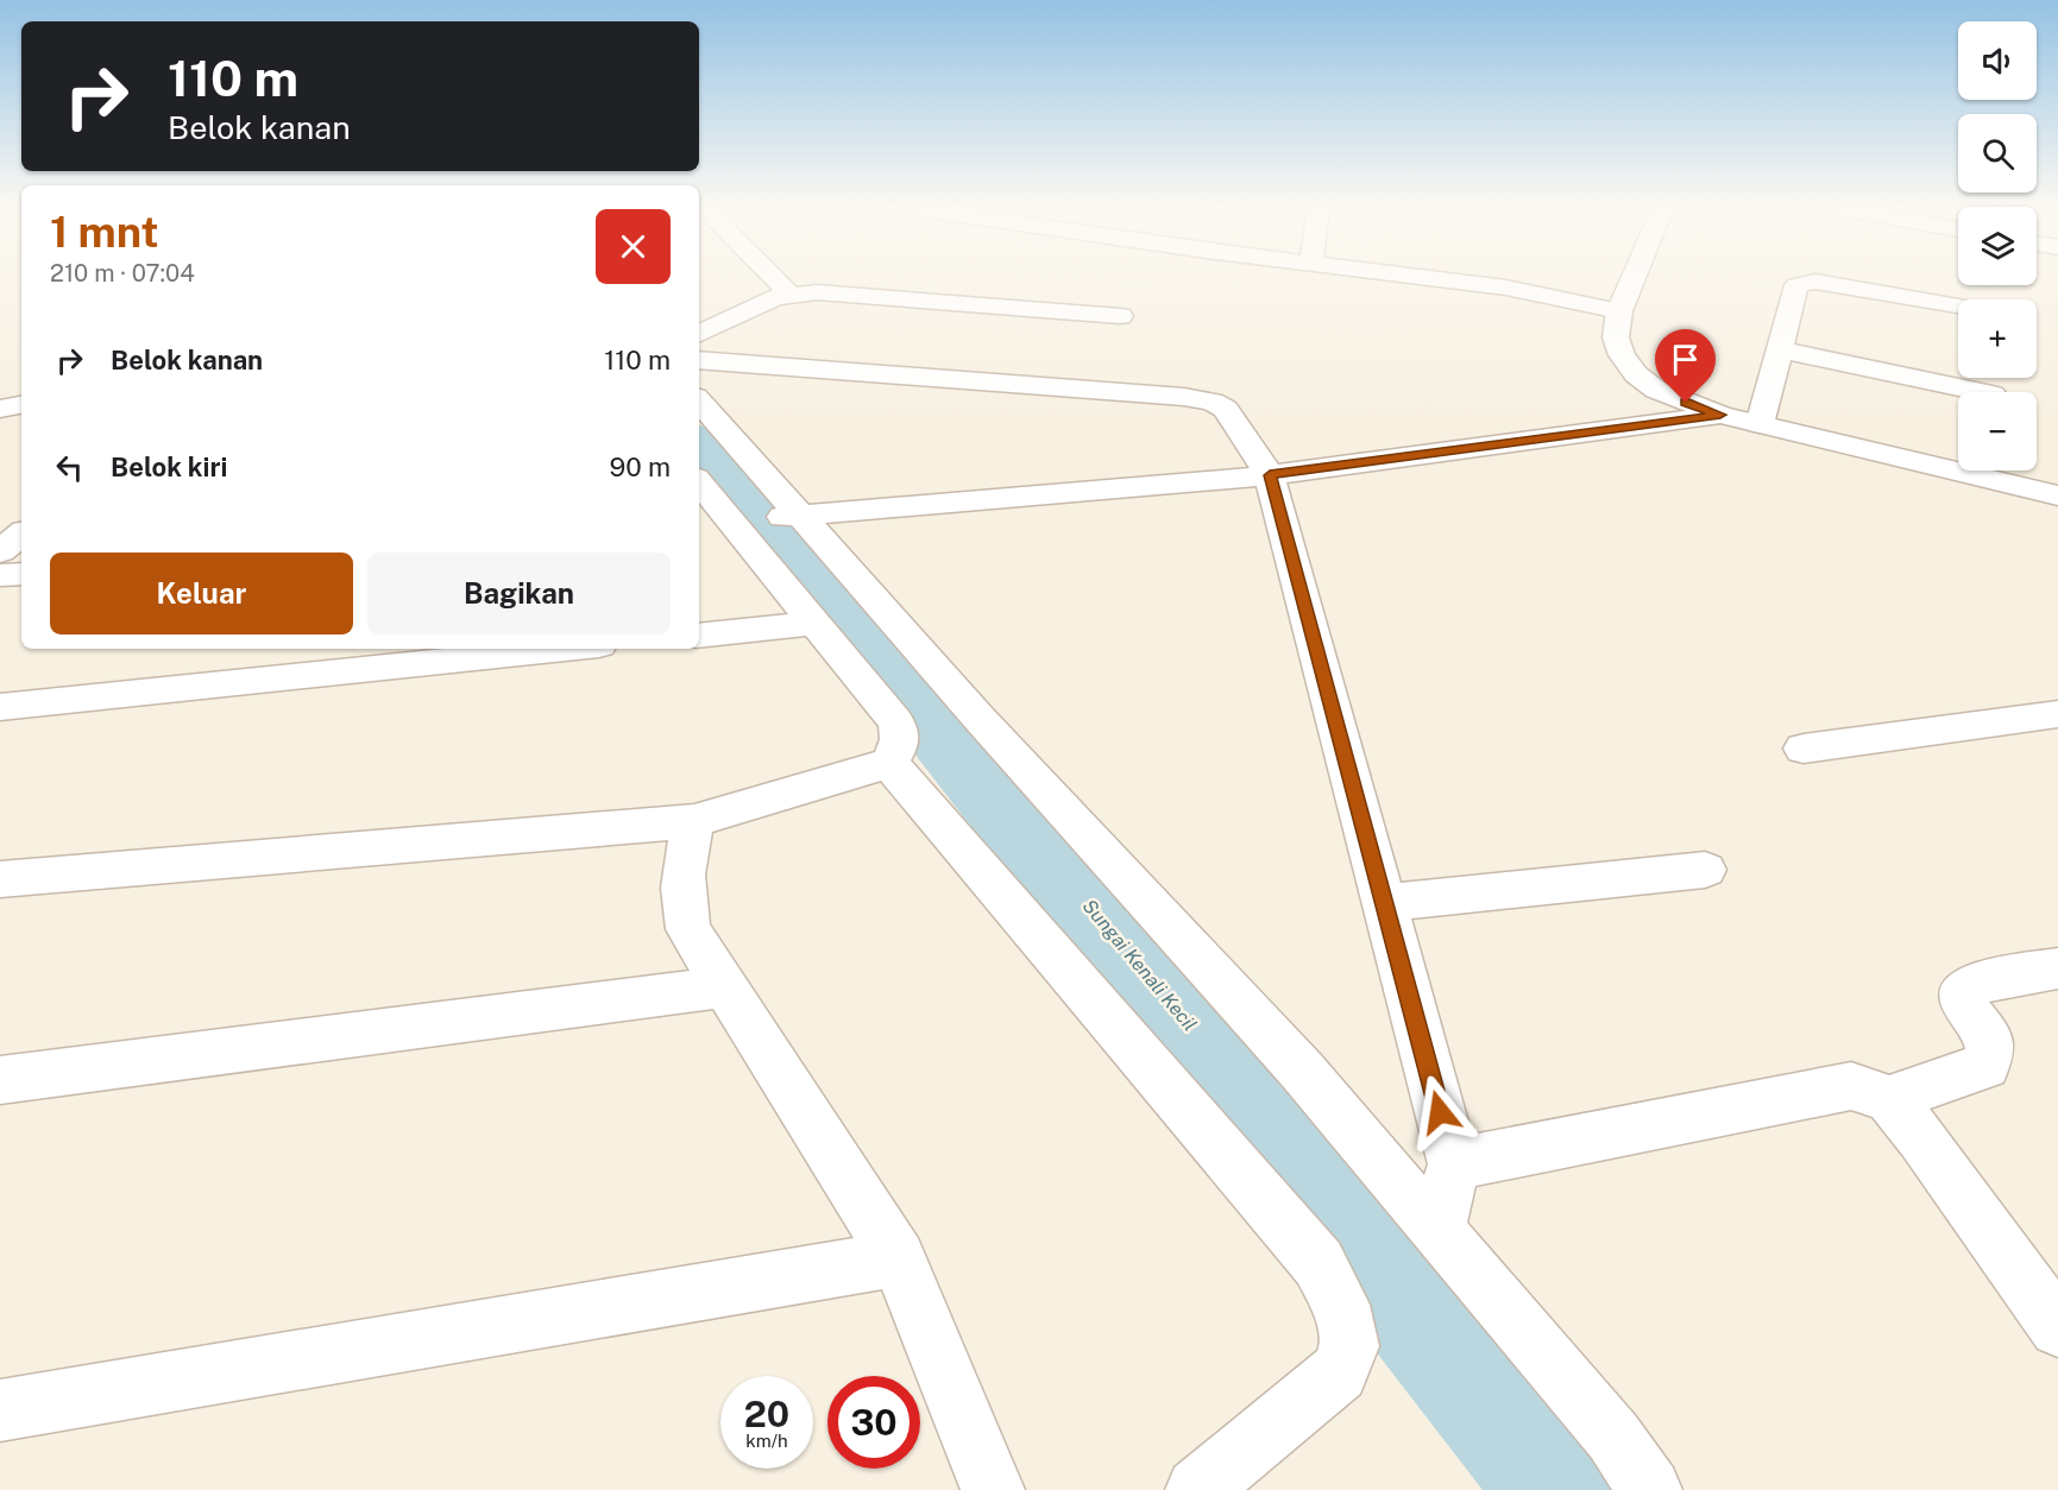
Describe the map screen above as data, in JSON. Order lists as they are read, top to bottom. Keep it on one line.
{"water":["Sungai Kenali Kecil"],"page":{"map_buttons":["+","−"],"turn":["110 m","Belok kanan"],"heading":["1 mnt","210 m · 07:04"],"list":[{"name":"Belok kanan","value":"110 m"},{"name":"Belok kiri","value":"90 m"}],"buttons":["Keluar","Bagikan"],"speed":"20 km/h","limit":"30"}}
